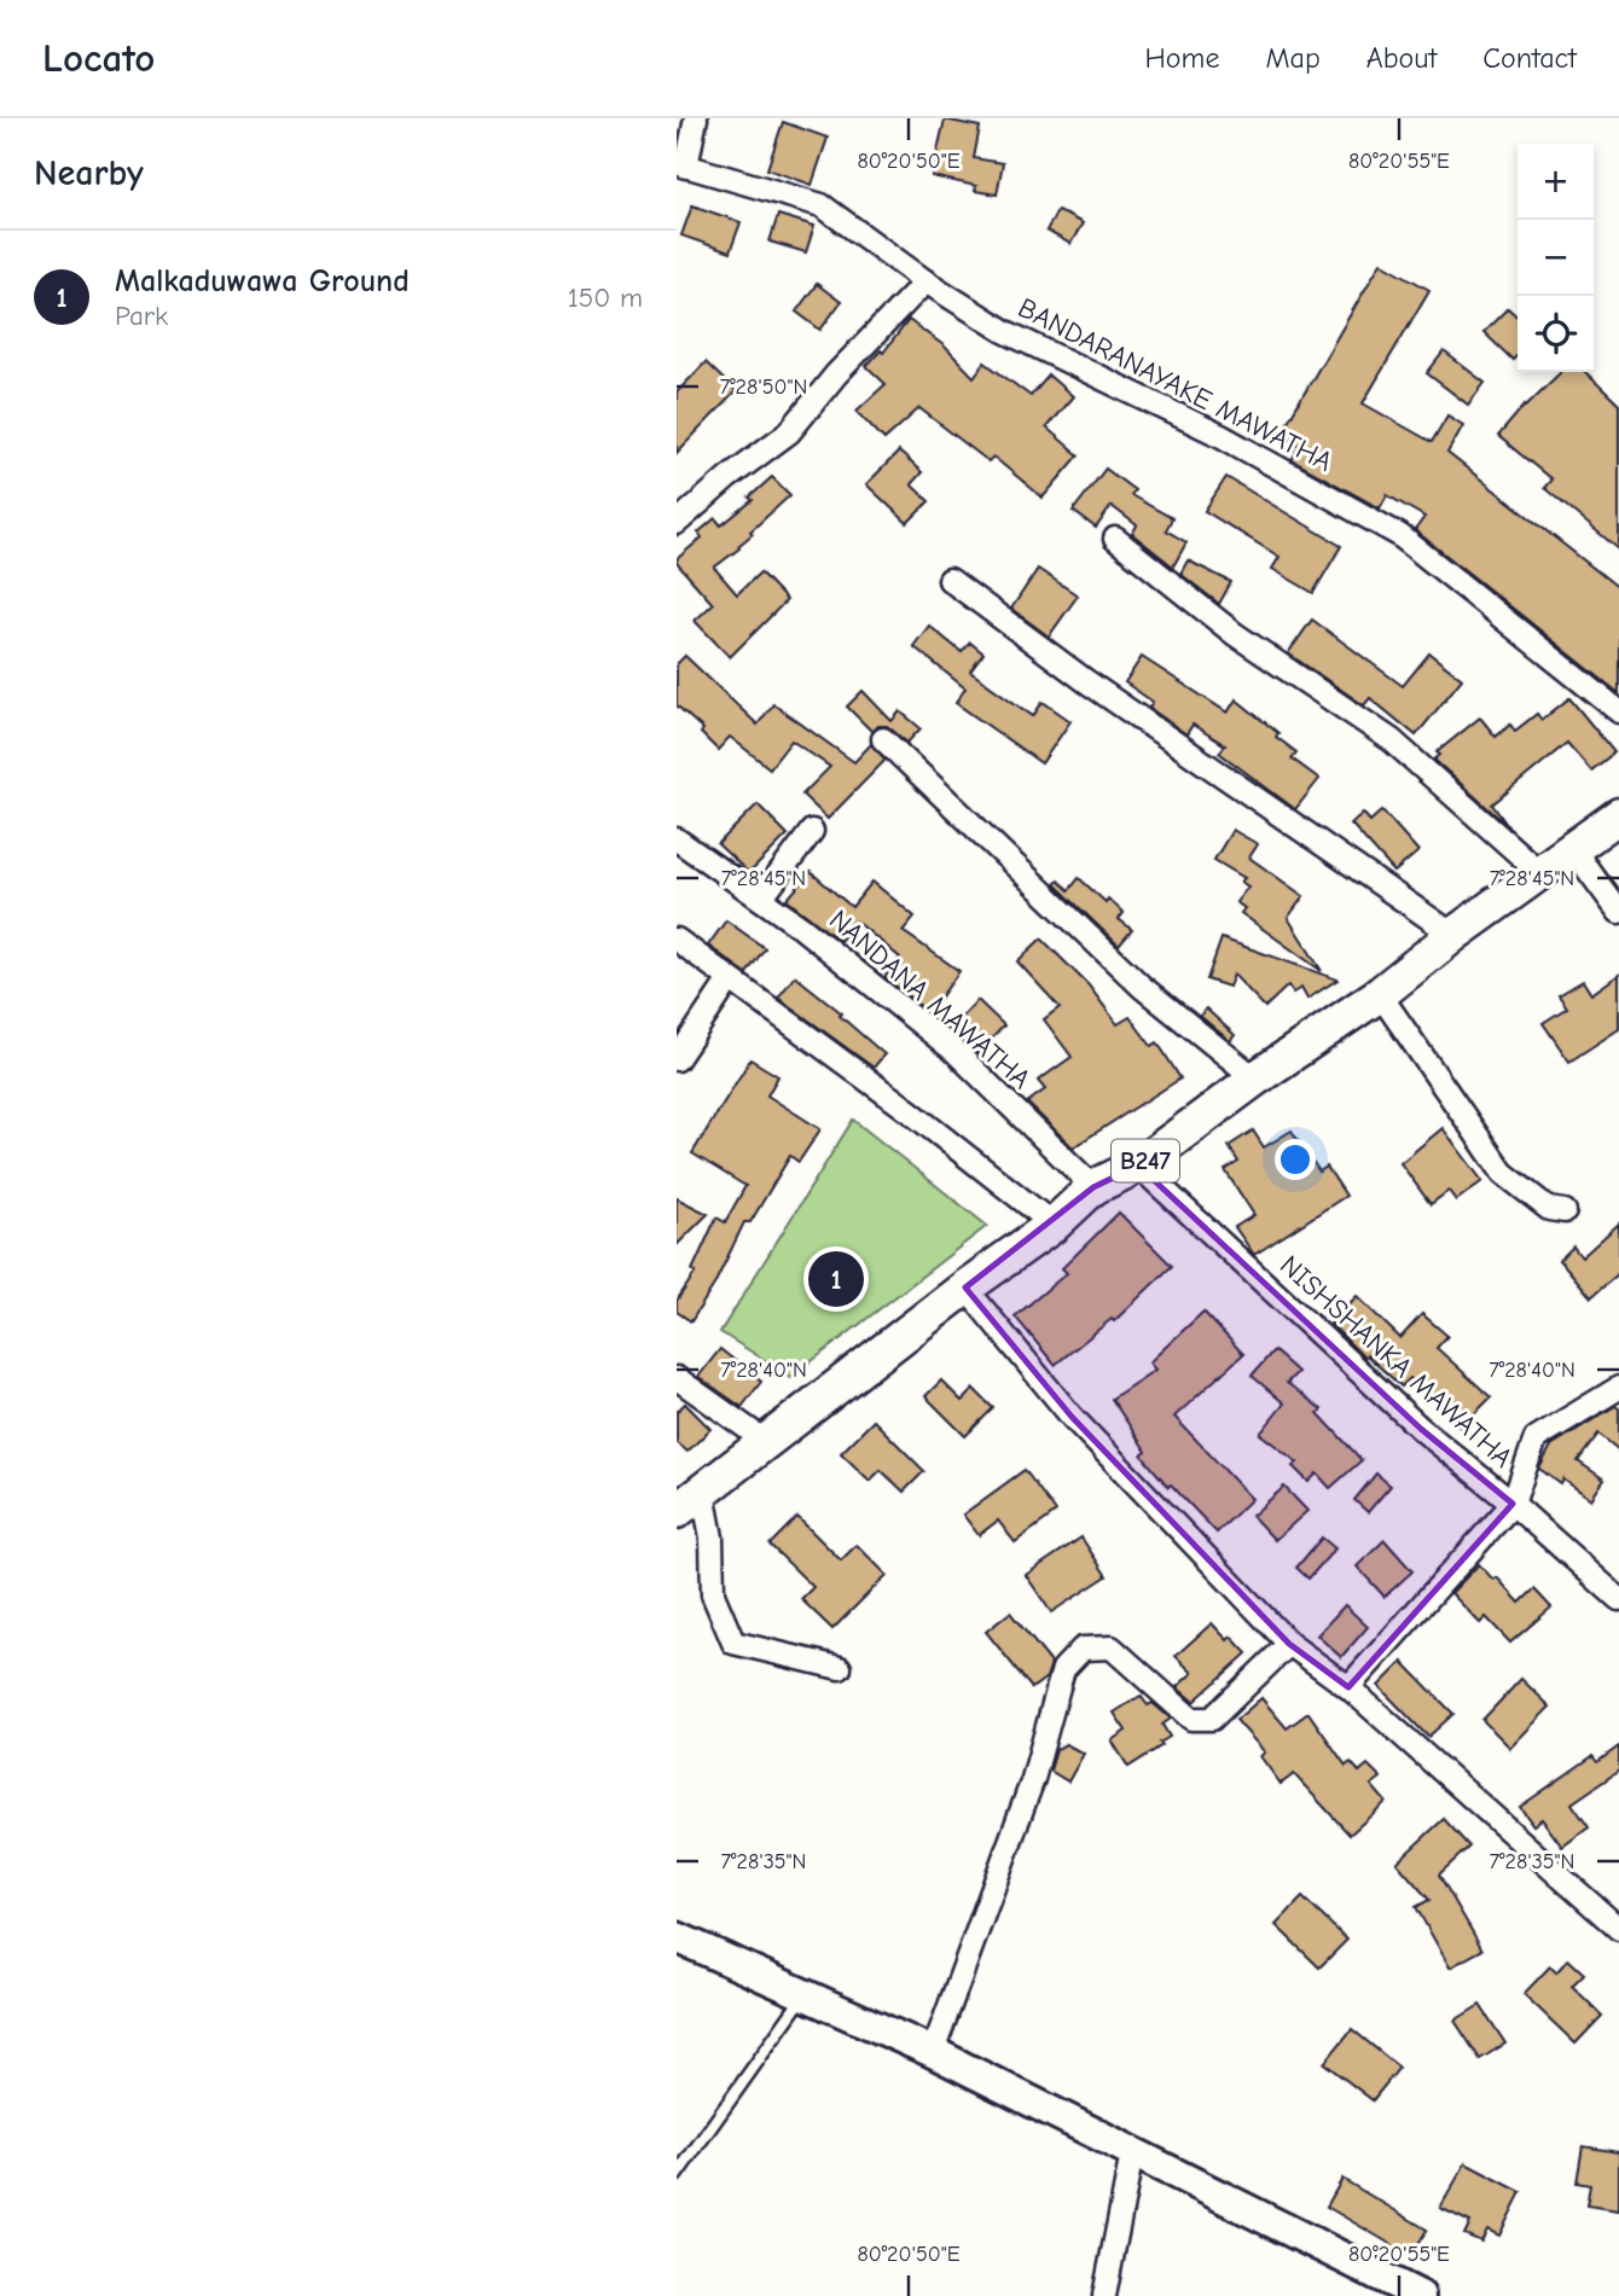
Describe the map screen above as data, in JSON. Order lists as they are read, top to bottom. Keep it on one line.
{"streets":{"main road":["B247"],"street":["BANDARANAYAKE MAWATHA","NANDANA MAWATHA","NISHSHANKA MAWATHA"]},"crossings":[["NANDANA MAWATHA","B247"],["B247","NISHSHANKA MAWATHA"]],"page":{"header":"Locato","nav":["Home","Map","About","Contact"],"heading":"Nearby","map_buttons":["+","−"],"list":[{"mark":"1","name":"Malkaduwawa Ground","note":"Park","value":"150 m"}],"pins":"1"},"coordinates":["80°20'50\"E","80°20'55\"E","7°28'50\"N","7°28'45\"N","7°28'40\"N","7°28'35\"N"]}
